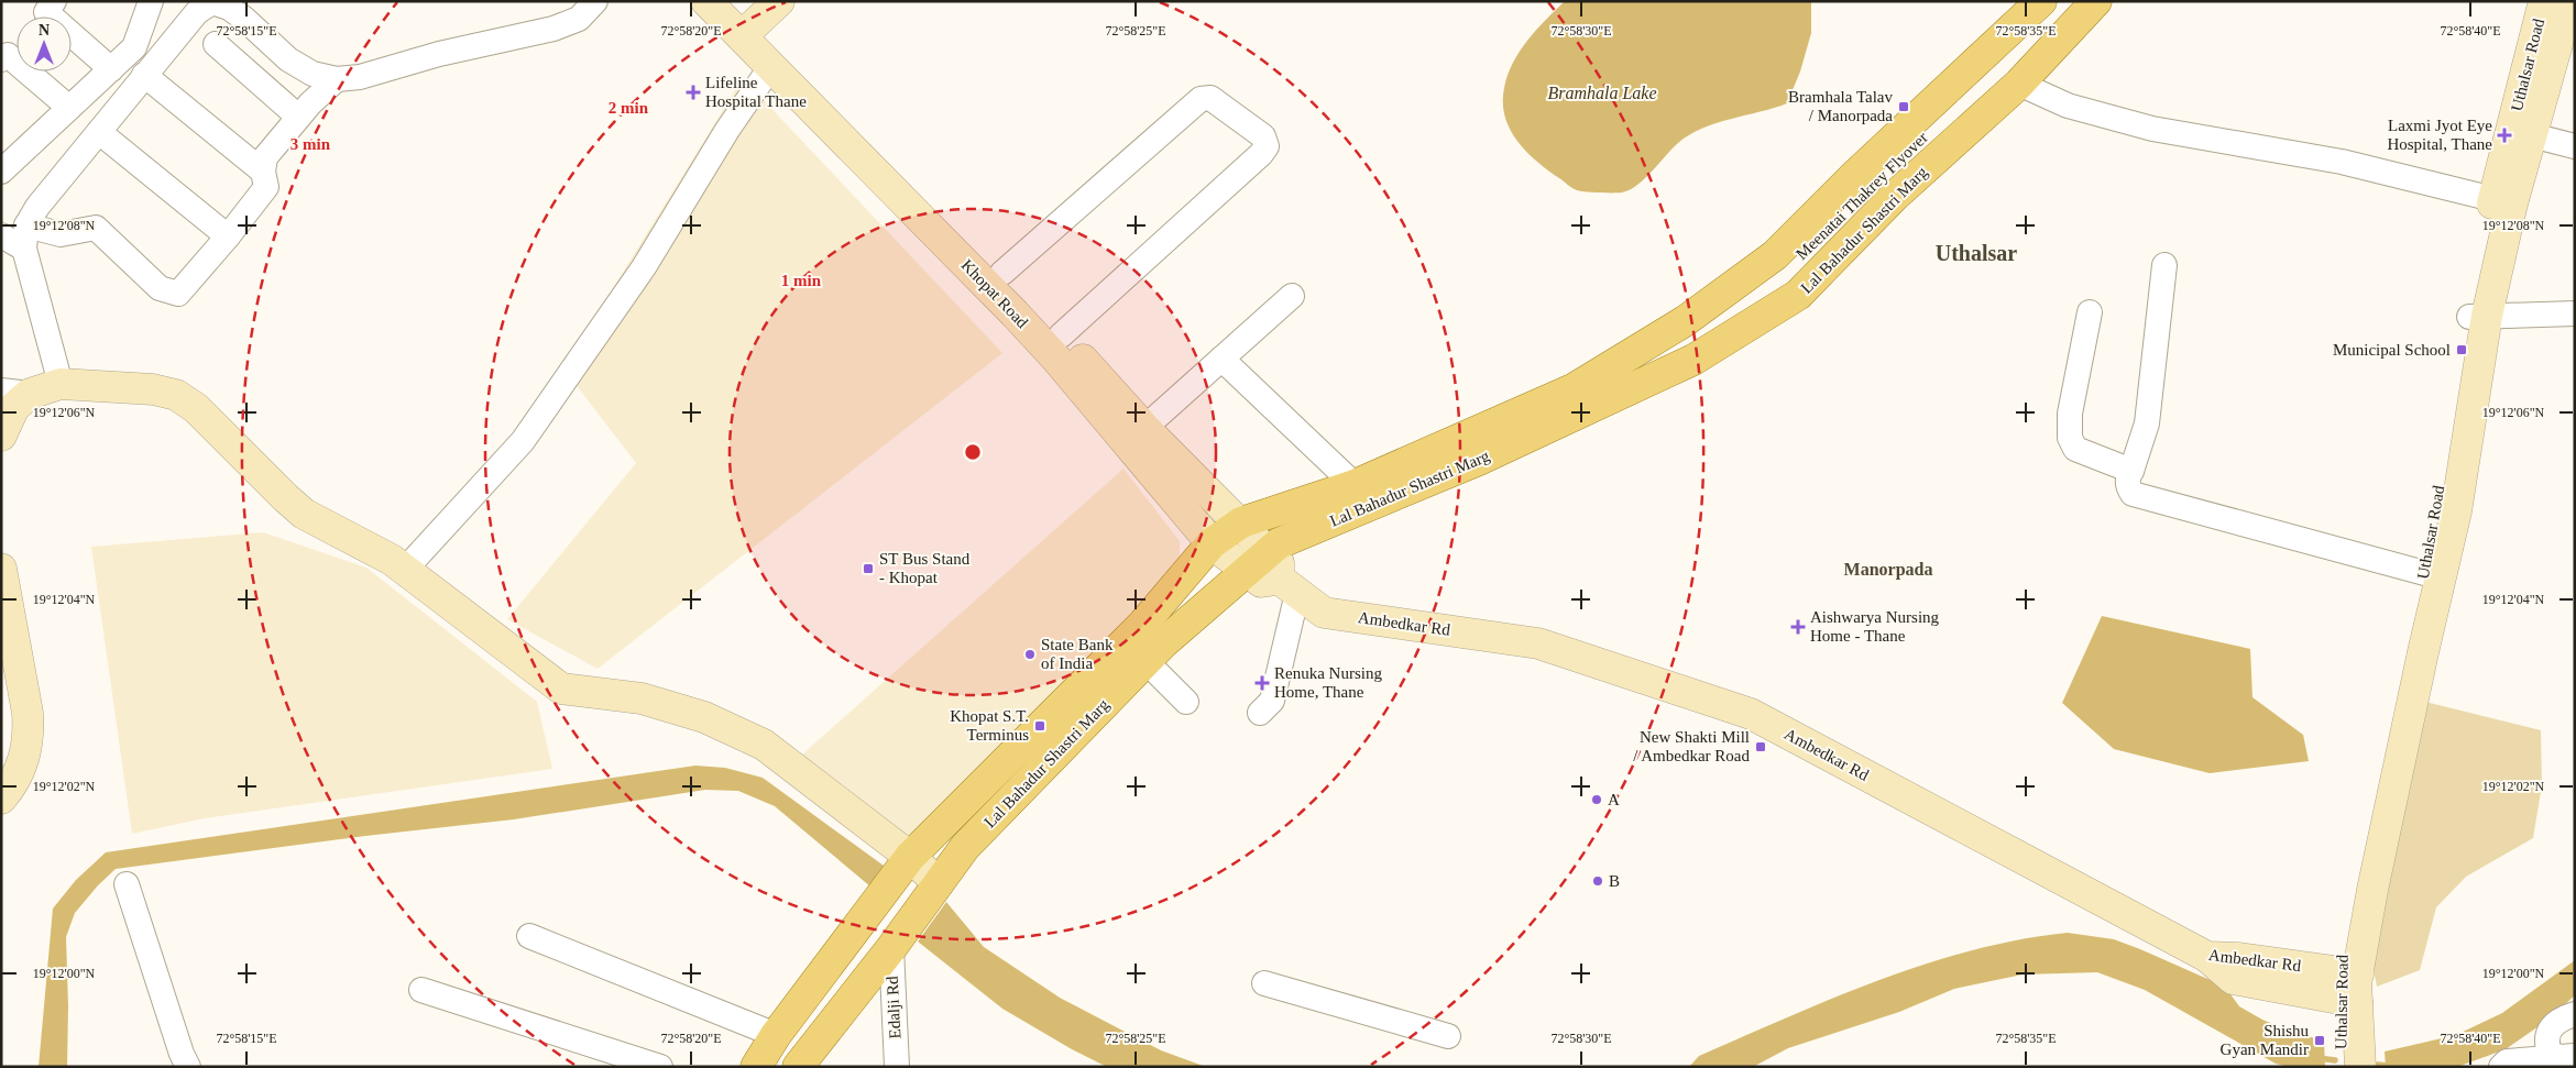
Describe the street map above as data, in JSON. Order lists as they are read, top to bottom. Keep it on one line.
{"streets":{"main road":["Uthalsar Road","Meenatai Thakrey Flyover","Lal Bahadur Shastri Marg","Khopat Road","Ambedkar Rd"],"street":["Edalji Rd"]},"crossings":[["Uthalsar Road","Ambedkar Rd"],["Meenatai Thakrey Flyover","Lal Bahadur Shastri Marg"],["Lal Bahadur Shastri Marg","Khopat Road"],["Lal Bahadur Shastri Marg","Ambedkar Rd"],["Lal Bahadur Shastri Marg","Edalji Rd"],["Khopat Road","Ambedkar Rd"]],"districts":["Uthalsar","Manorpada"],"water":["Bramhala Lake"],"places":{"health":["Lifeline Hospital Thane","Laxmi Jyot Eye Hospital, Thane","Aishwarya Nursing Home - Thane","Renuka Nursing Home, Thane"],"transit":["Bramhala Talav / Manorpada","Municipal School","ST Bus Stand - Khopat","Khopat S.T. Terminus","New Shakti Mill / Ambedkar Road","Shishu Gyan Mandir"],"other":["State Bank of India","A","B"]},"north":"top","coordinates":["72°58'15\"E","72°58'20\"E","72°58'25\"E","72°58'30\"E","72°58'35\"E","72°58'40\"E","19°12'08\"N","19°12'06\"N","19°12'04\"N","19°12'02\"N","19°12'00\"N"],"rings":["2 min","3 min","1 min"]}
